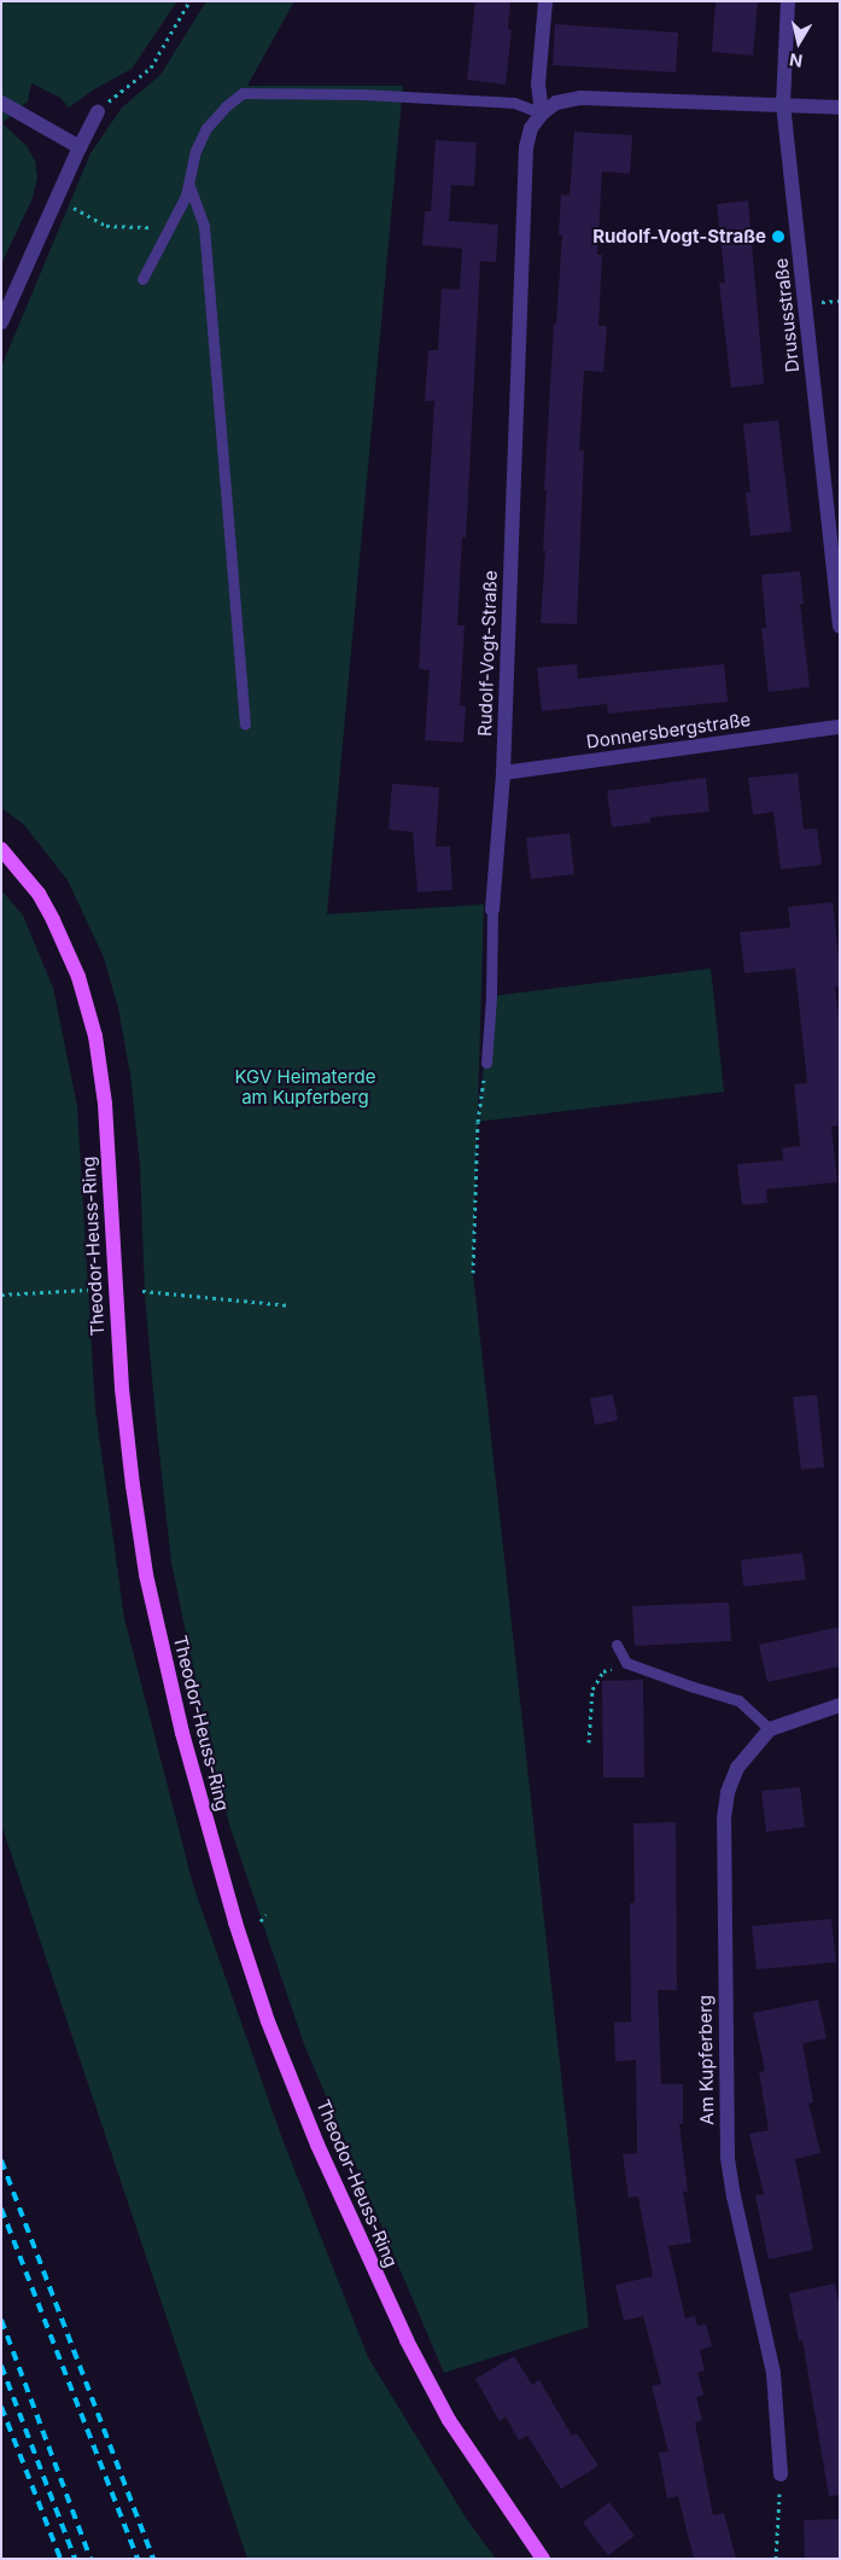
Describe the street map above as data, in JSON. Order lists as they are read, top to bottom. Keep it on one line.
{"streets":{"main road":["Theodor-Heuss-Ring"],"street":["Drususstraße","Rudolf-Vogt-Straße","Donnersbergstraße","Am Kupferberg"]},"crossings":[["Rudolf-Vogt-Straße","Donnersbergstraße"]],"parks":["KGV Heimaterde am Kupferberg"],"places":["Rudolf-Vogt-Straße"],"north":"bottom"}
